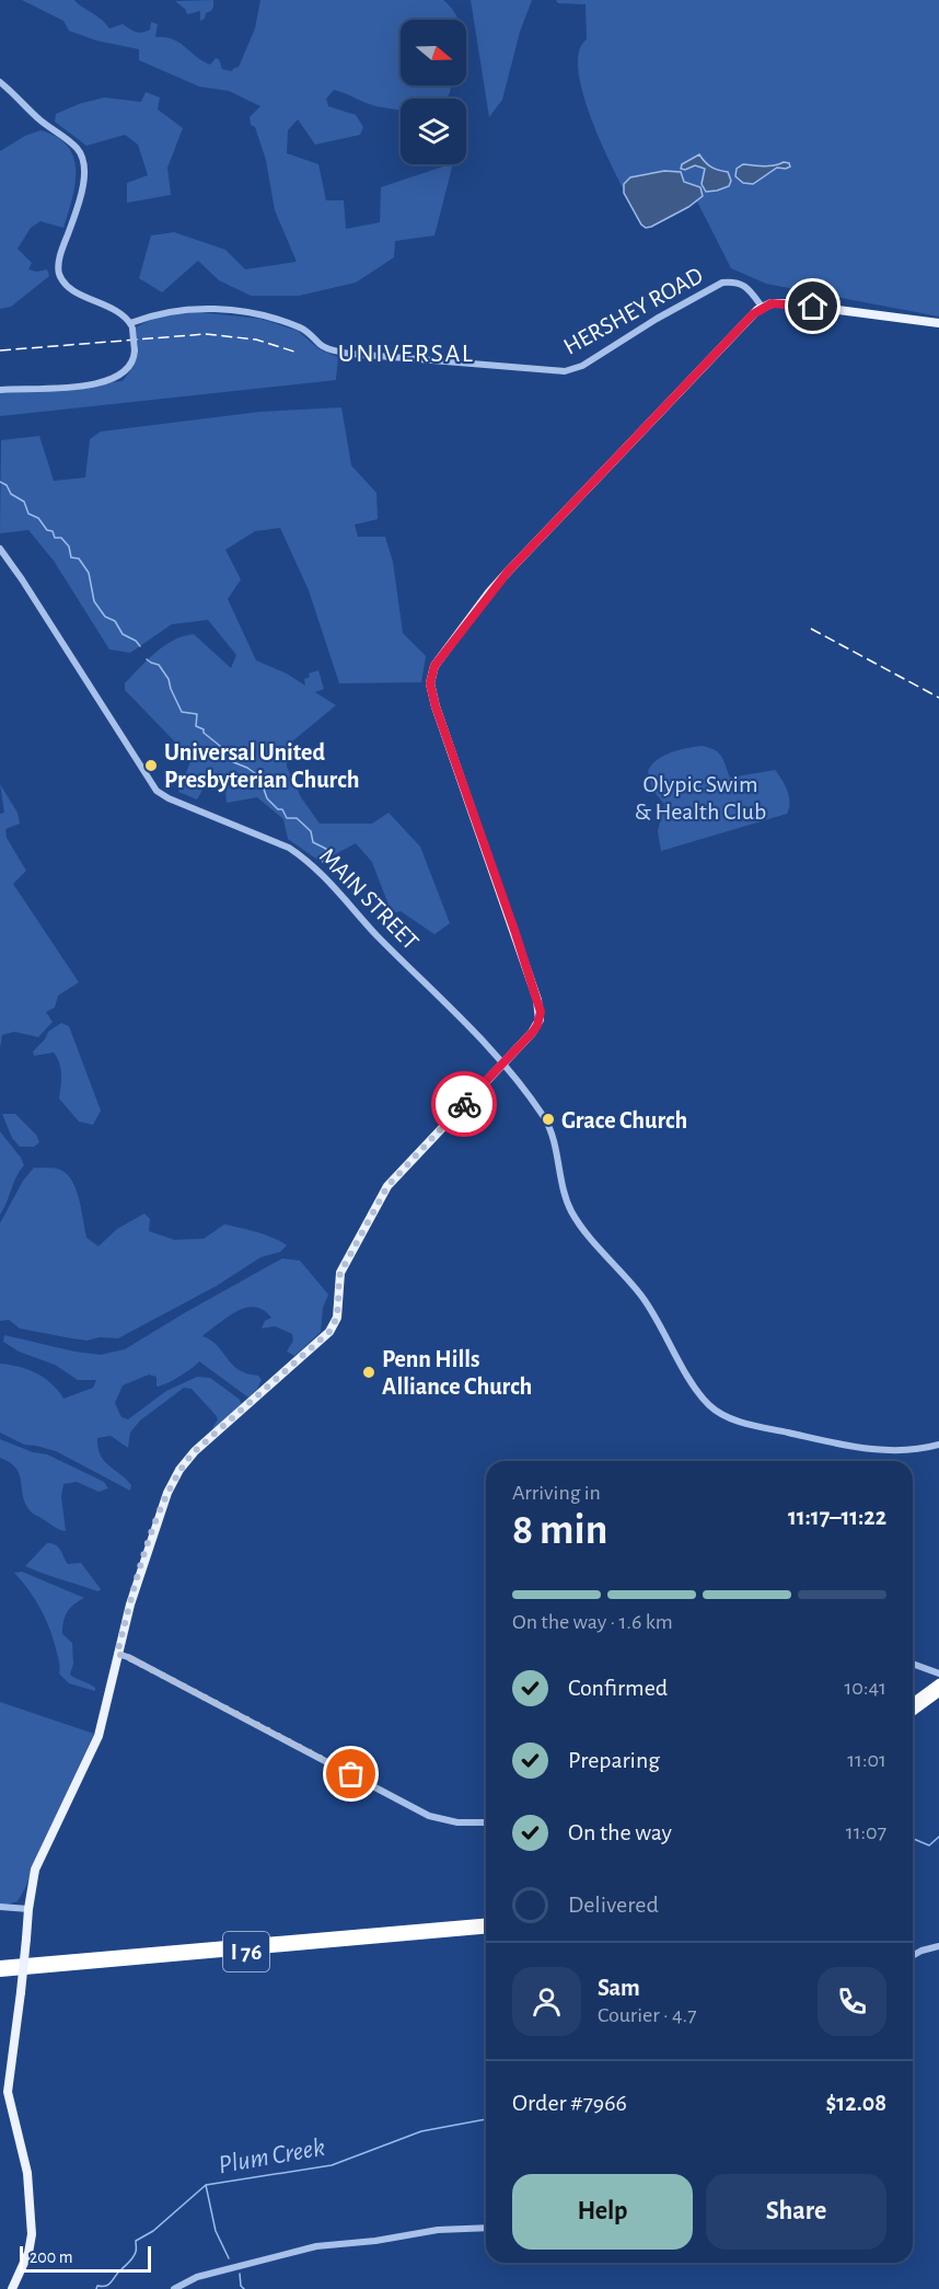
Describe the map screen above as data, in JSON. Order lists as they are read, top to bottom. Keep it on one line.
{"streets":{"highway":["I 76"],"street":["HERSHEY ROAD","MAIN STREET"]},"districts":["UNIVERSAL"],"water":["Plum Creek"],"parks":["Olypic Swim & Health Club"],"places":["Universal United Presbyterian Church","Grace Church","Penn Hills Alliance Church"],"scale_bar":"200 m","north":"right","page":{"heading":["8 min","Arriving in","11:17–11:22"],"panel":["Sam","Courier · 4.7","Order #7966","$12.08"],"bar":"On the way · 1.6 km","list":[["Confirmed","10:41"],["Preparing","11:01"],["On the way","11:07"],"Delivered"],"buttons":["Help","Share"],"scale":"200 m"}}
